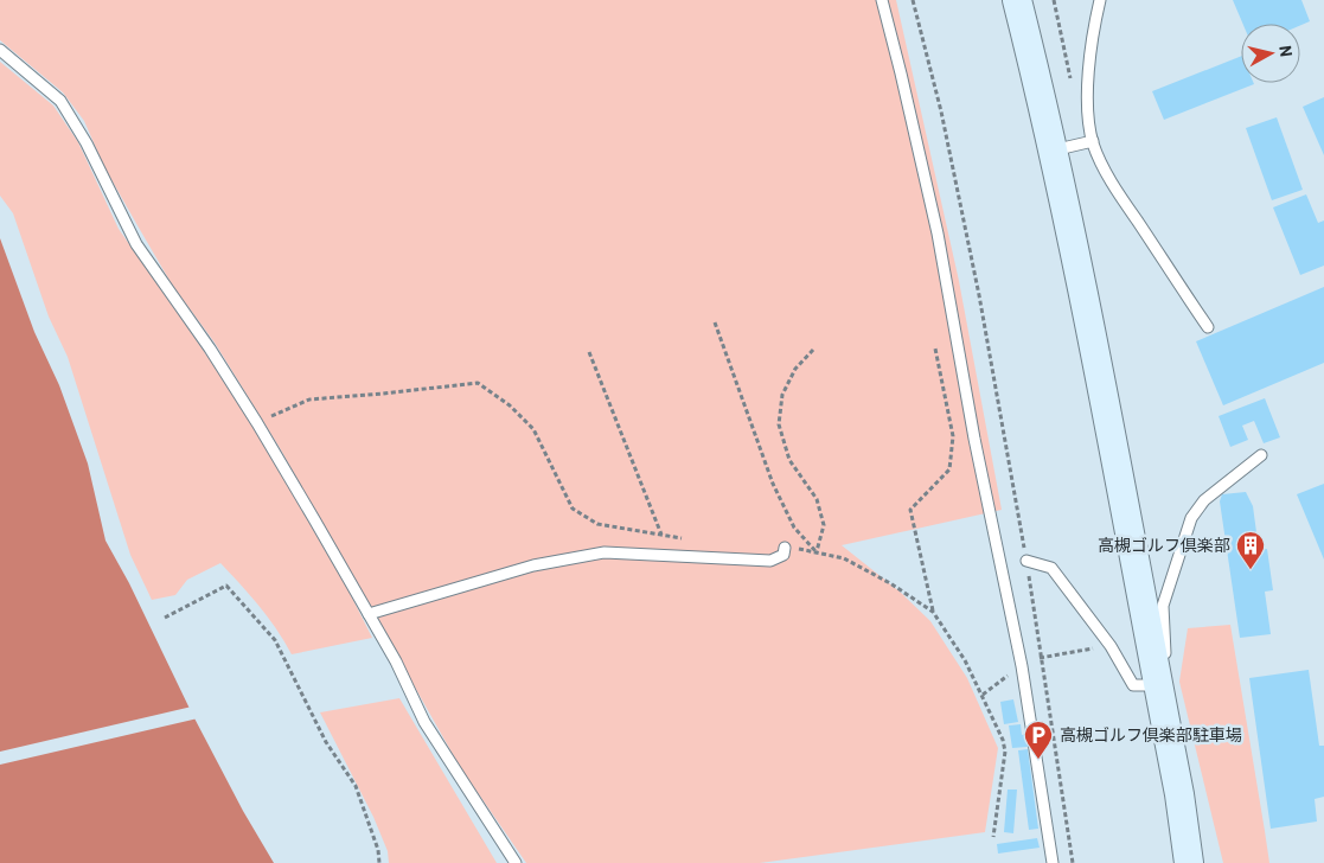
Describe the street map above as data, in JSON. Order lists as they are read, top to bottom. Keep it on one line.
{"places":{"building":["高槻ゴルフ倶楽部"],"parking":["高槻ゴルフ倶楽部駐車場"]},"north":"right"}
